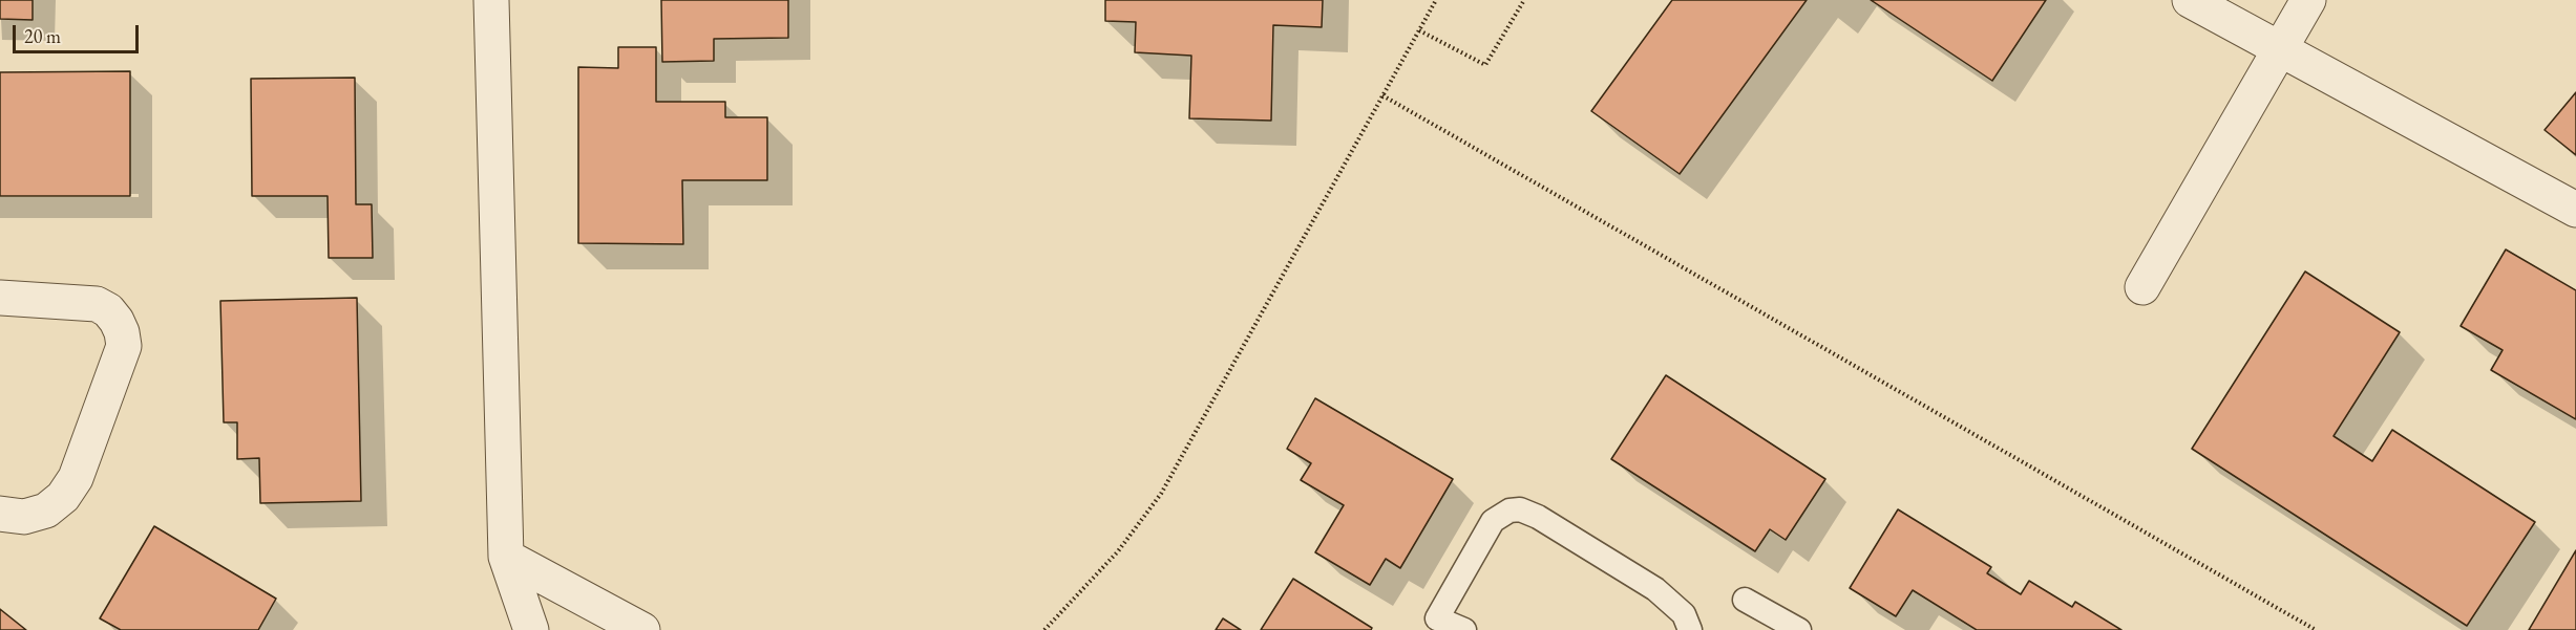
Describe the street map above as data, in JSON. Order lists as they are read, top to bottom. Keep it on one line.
{"scale_bar":"20 m"}
